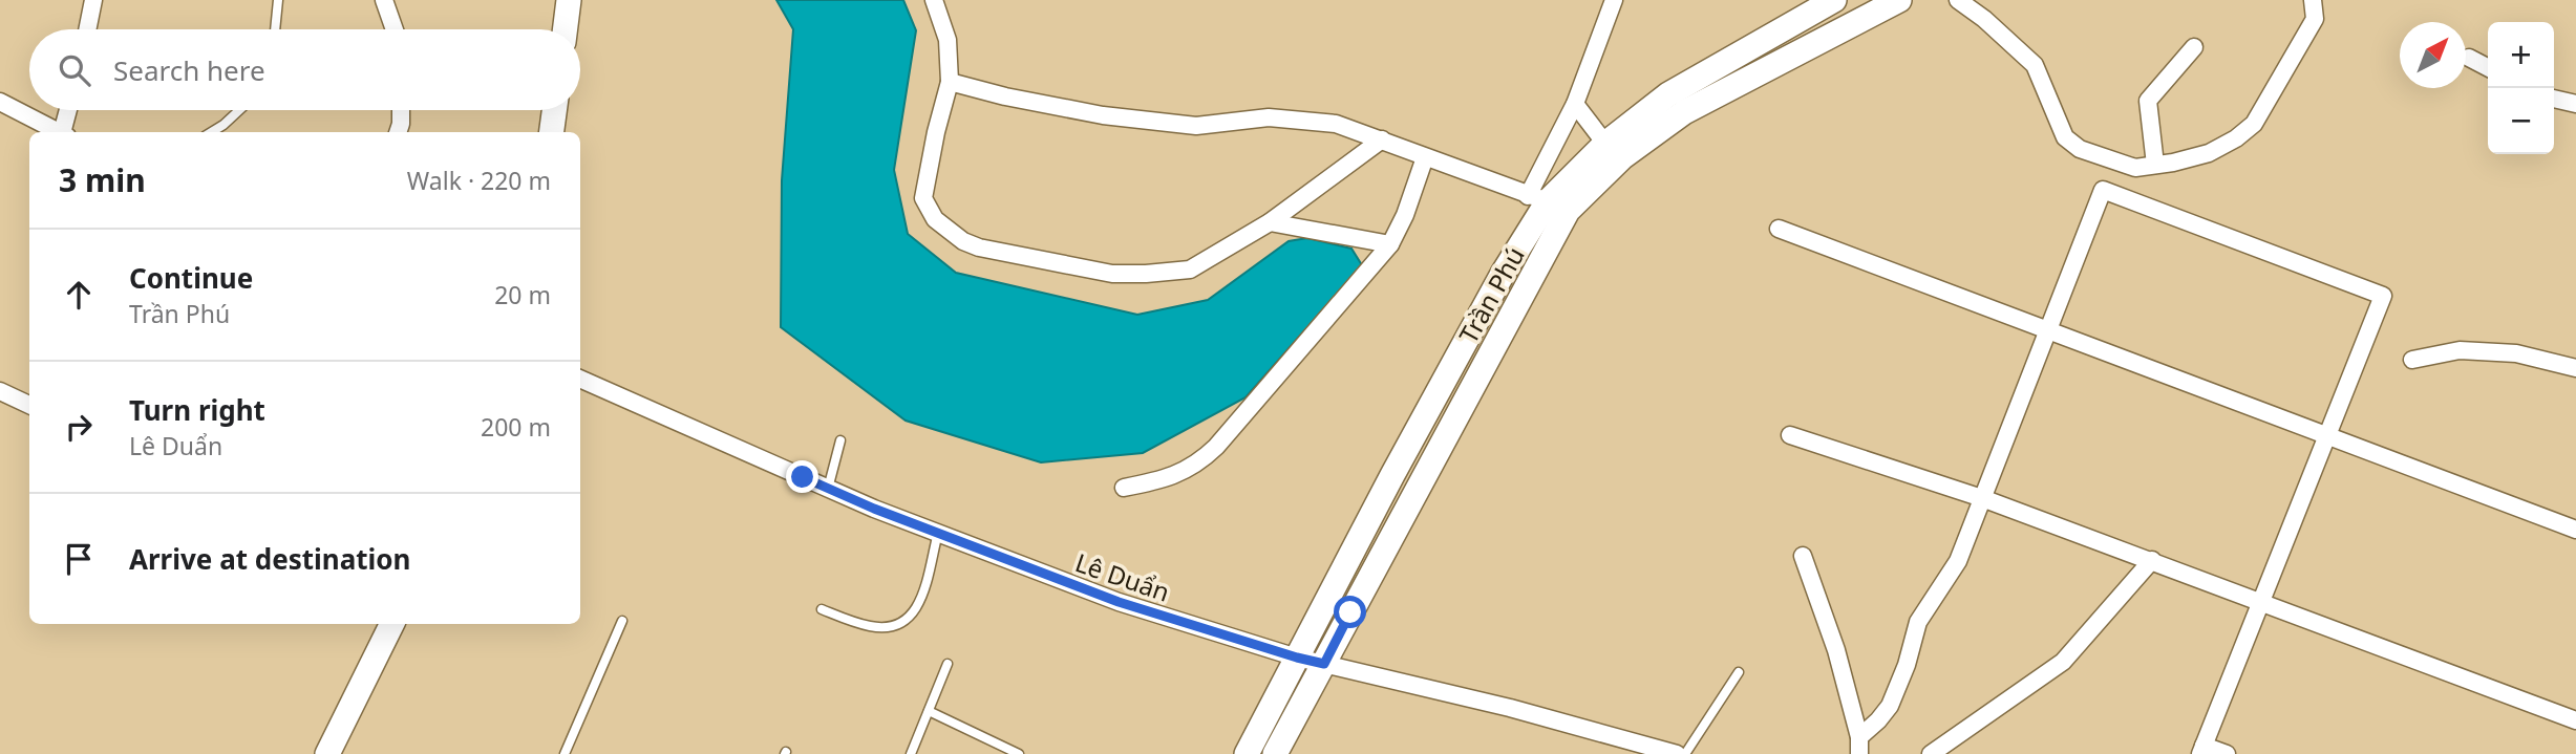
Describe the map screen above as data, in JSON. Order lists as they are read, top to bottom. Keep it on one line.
{"streets":{"main road":["Trần Phú"],"street":["Lê Duẩn"]},"crossings":[["Trần Phú","Lê Duẩn"]],"north":"top right","page":{"map_buttons":["+","−"],"search":"Search here","heading":["3 min","Walk · 220 m"],"list":[["Continue","Trần Phú","20 m"],["Turn right","Lê Duẩn","200 m"],"Arrive at destination"]}}
